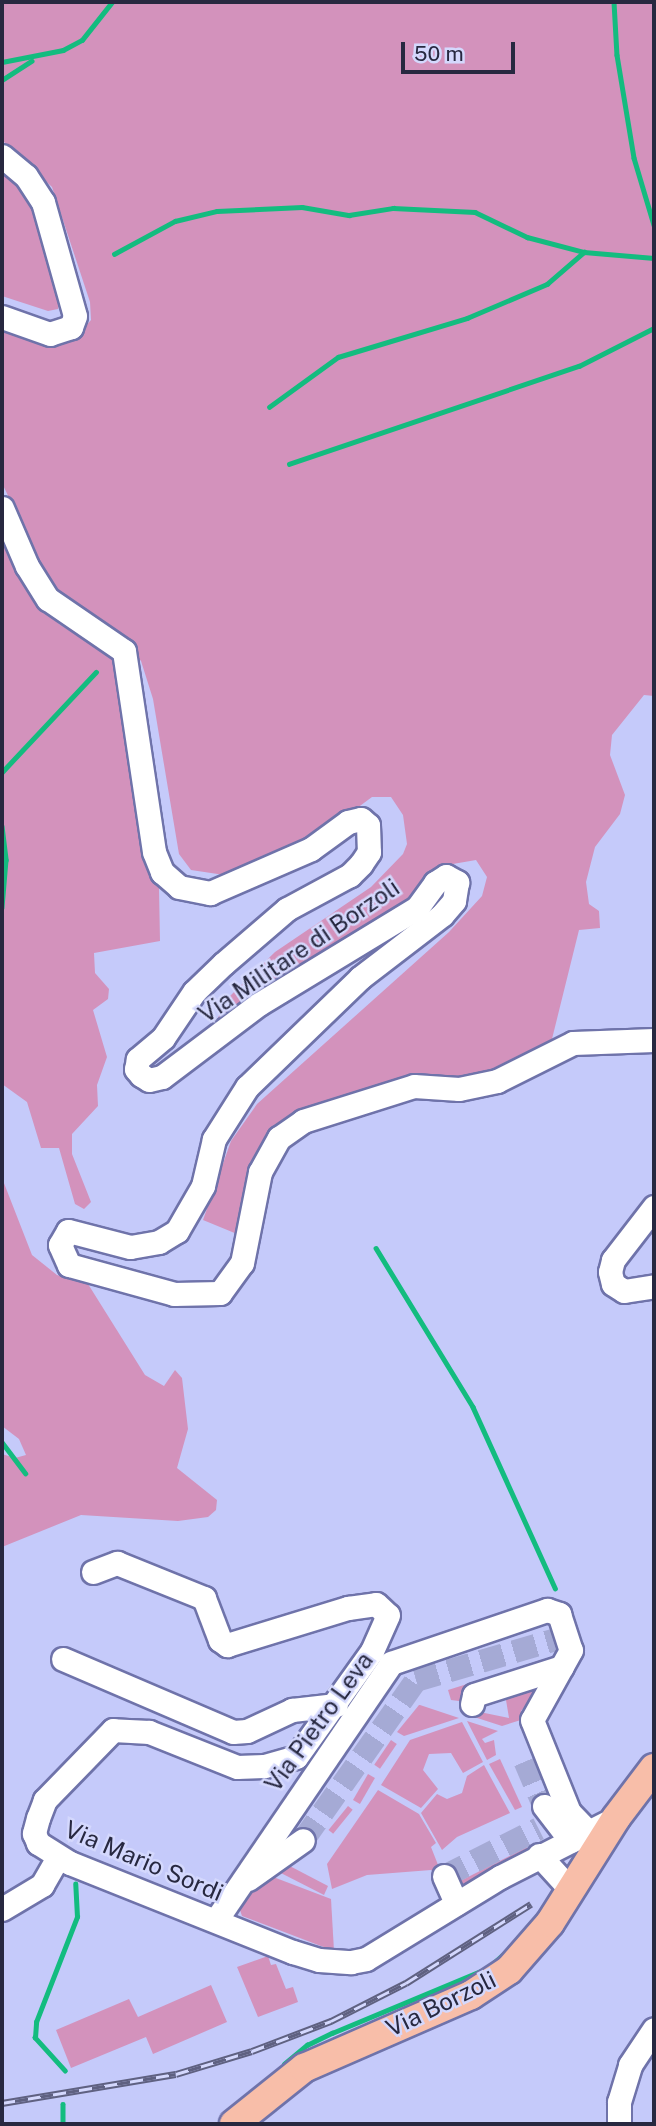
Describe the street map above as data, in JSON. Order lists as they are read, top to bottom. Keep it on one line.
{"streets":{"main road":["Via Borzoli"],"street":["Via Militare di Borzoli","Via Pietro Leva","Via Mario Sordi"]},"crossings":[["Via Pietro Leva","Via Mario Sordi"],["Via Mario Sordi","Via Borzoli"]],"scale_bar":"50 m"}
